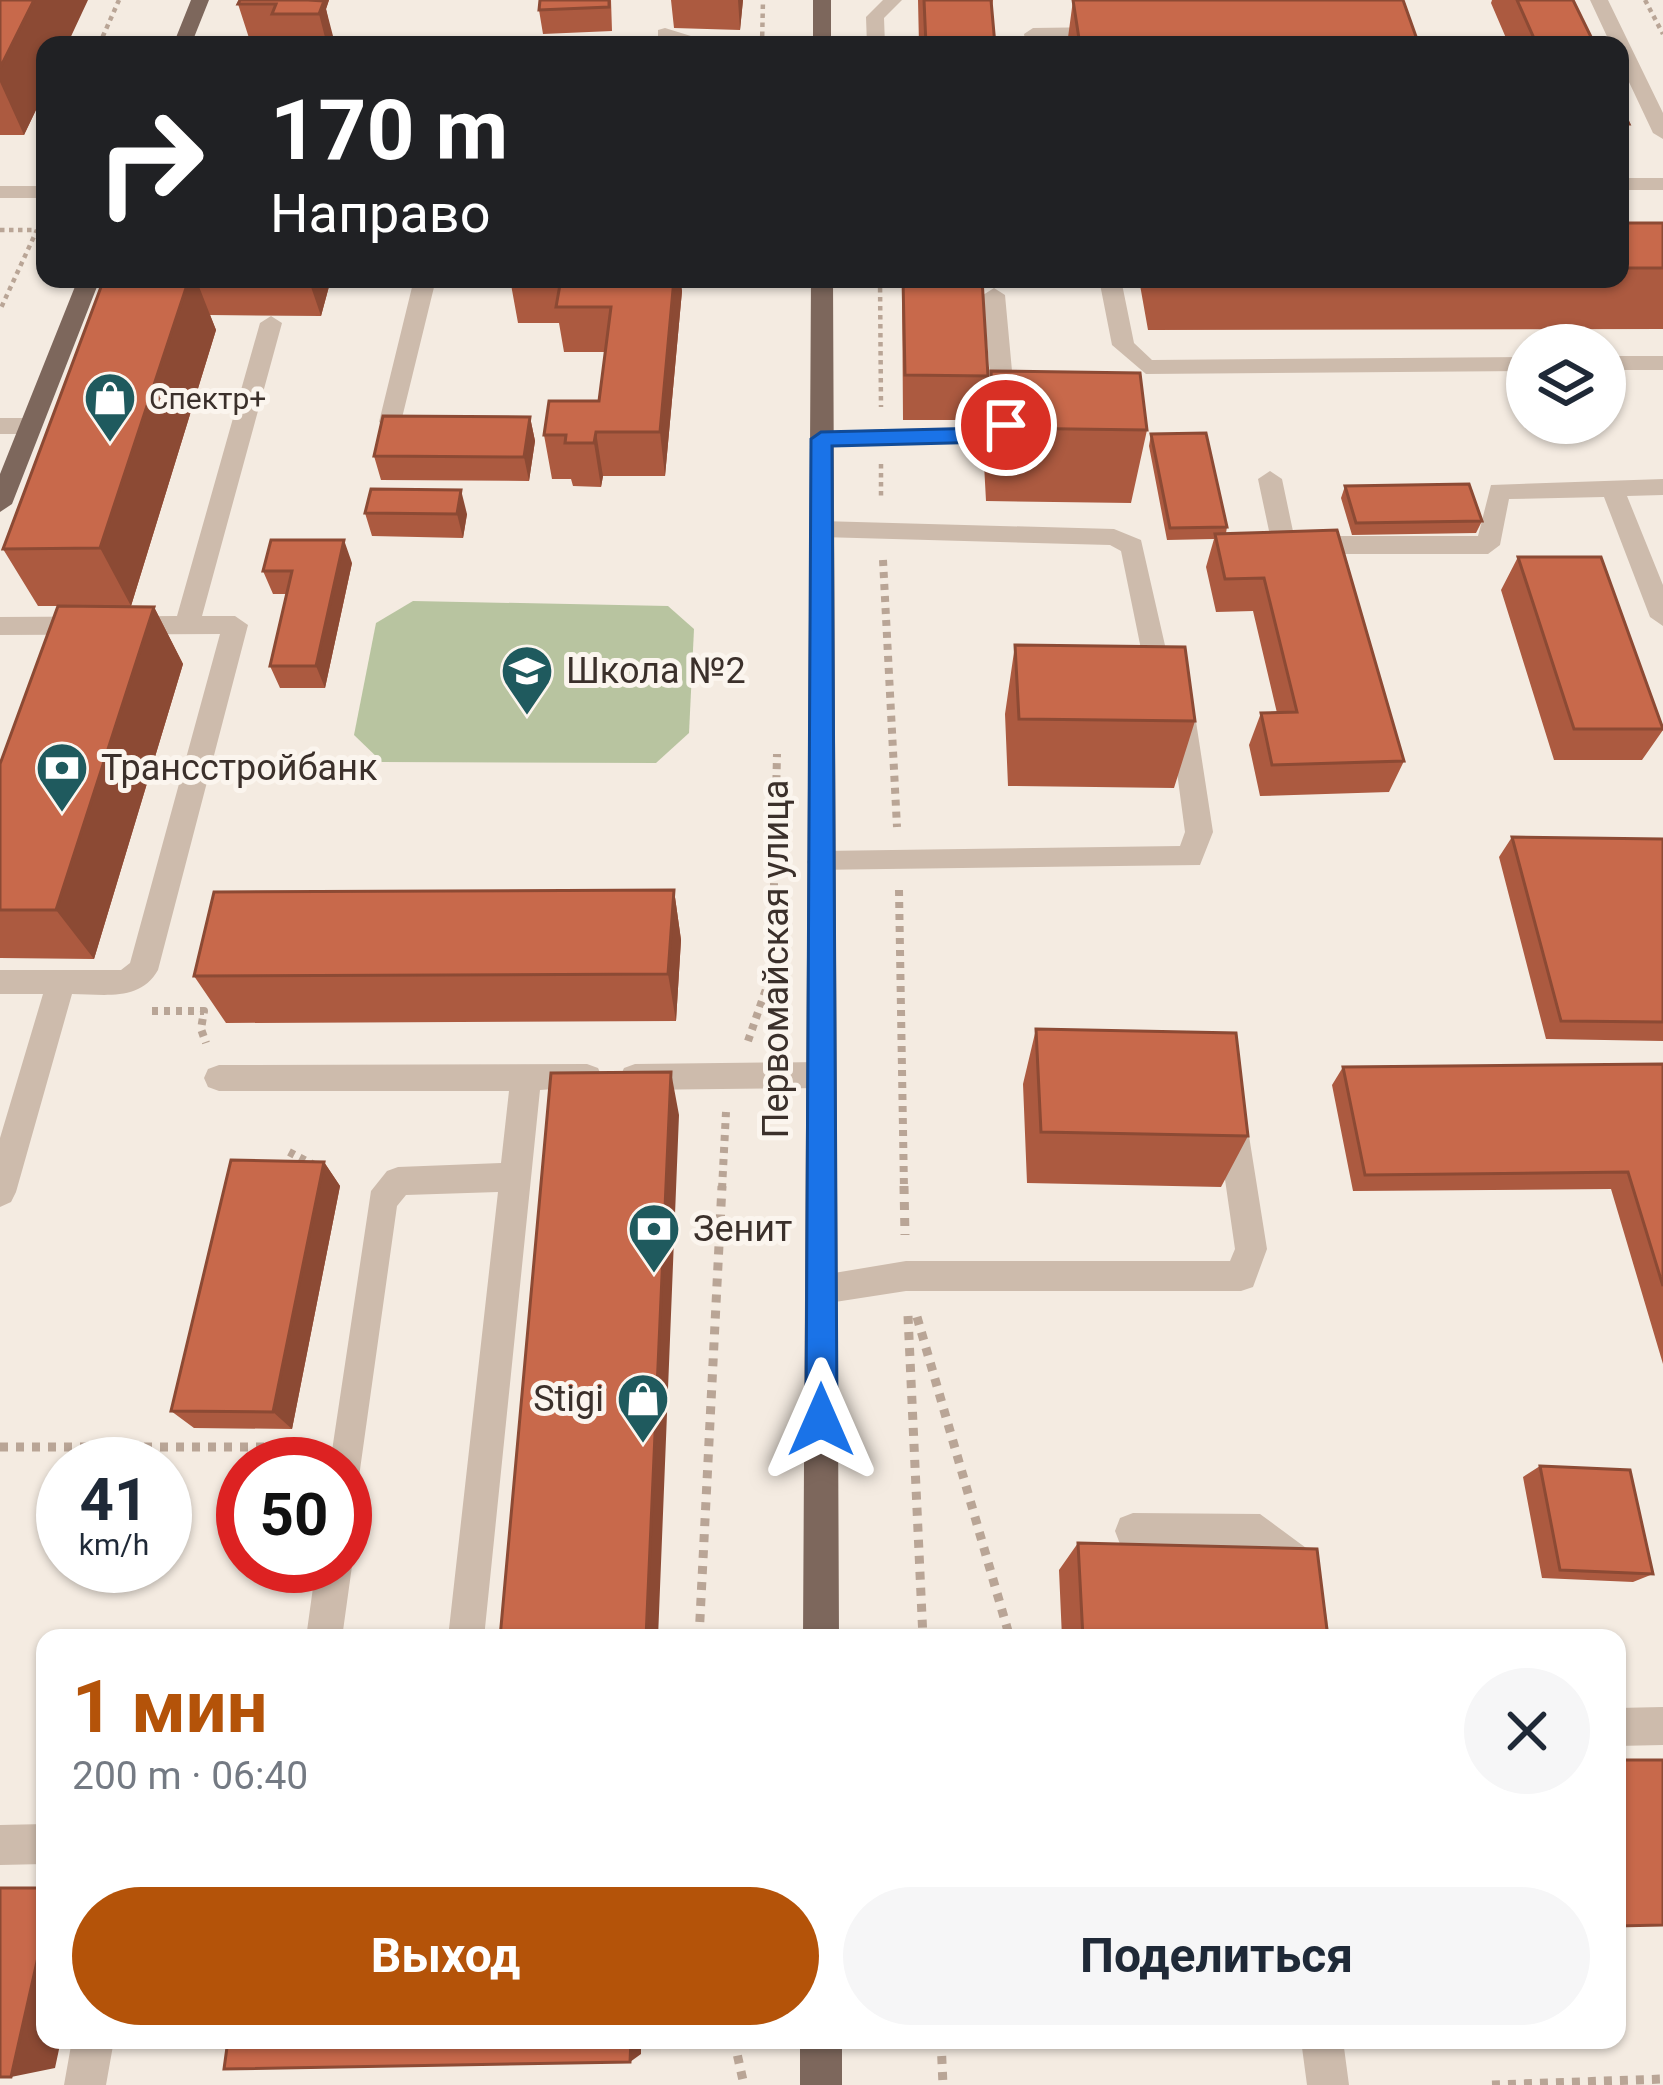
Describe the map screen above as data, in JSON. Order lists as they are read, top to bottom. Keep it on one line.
{"streets":{"main road":["Первомайская улица"]},"places":{"shop":["Спектр+","Stigi"],"school or university":["Школа №2"],"bank":["Трансстройбанк","Зенит"]},"page":{"turn":["170 m","Направо"],"speed":"41 km/h","limit":"50","heading":["1 мин","200 m · 06:40"],"buttons":["Выход","Поделиться"]}}
